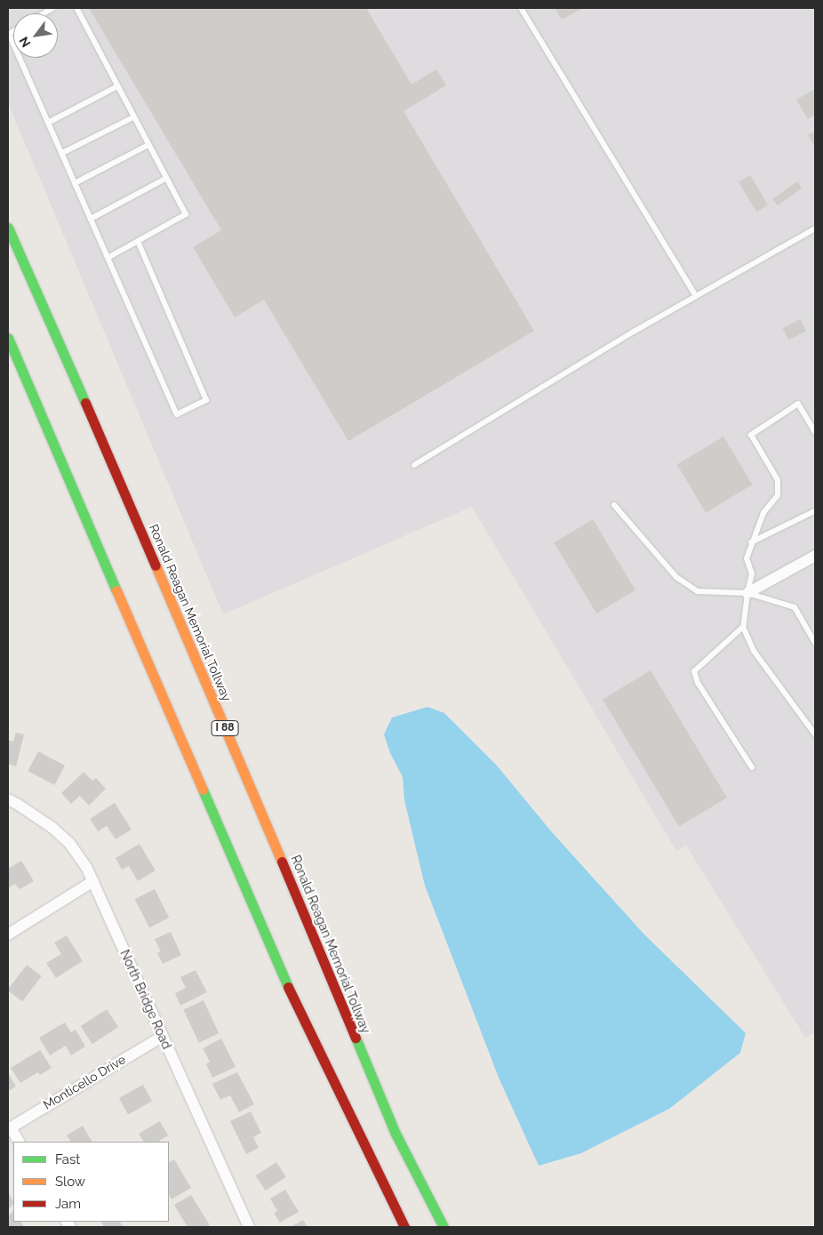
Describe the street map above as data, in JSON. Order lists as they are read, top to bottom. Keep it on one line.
{"streets":{"highway":["Ronald Reagan Memorial Tollway","I 88"],"street":["North Bridge Road","Monticello Drive"]},"crossings":[["North Bridge Road","Monticello Drive"]],"legend":["Fast","Slow","Jam"],"north":"bottom left"}
